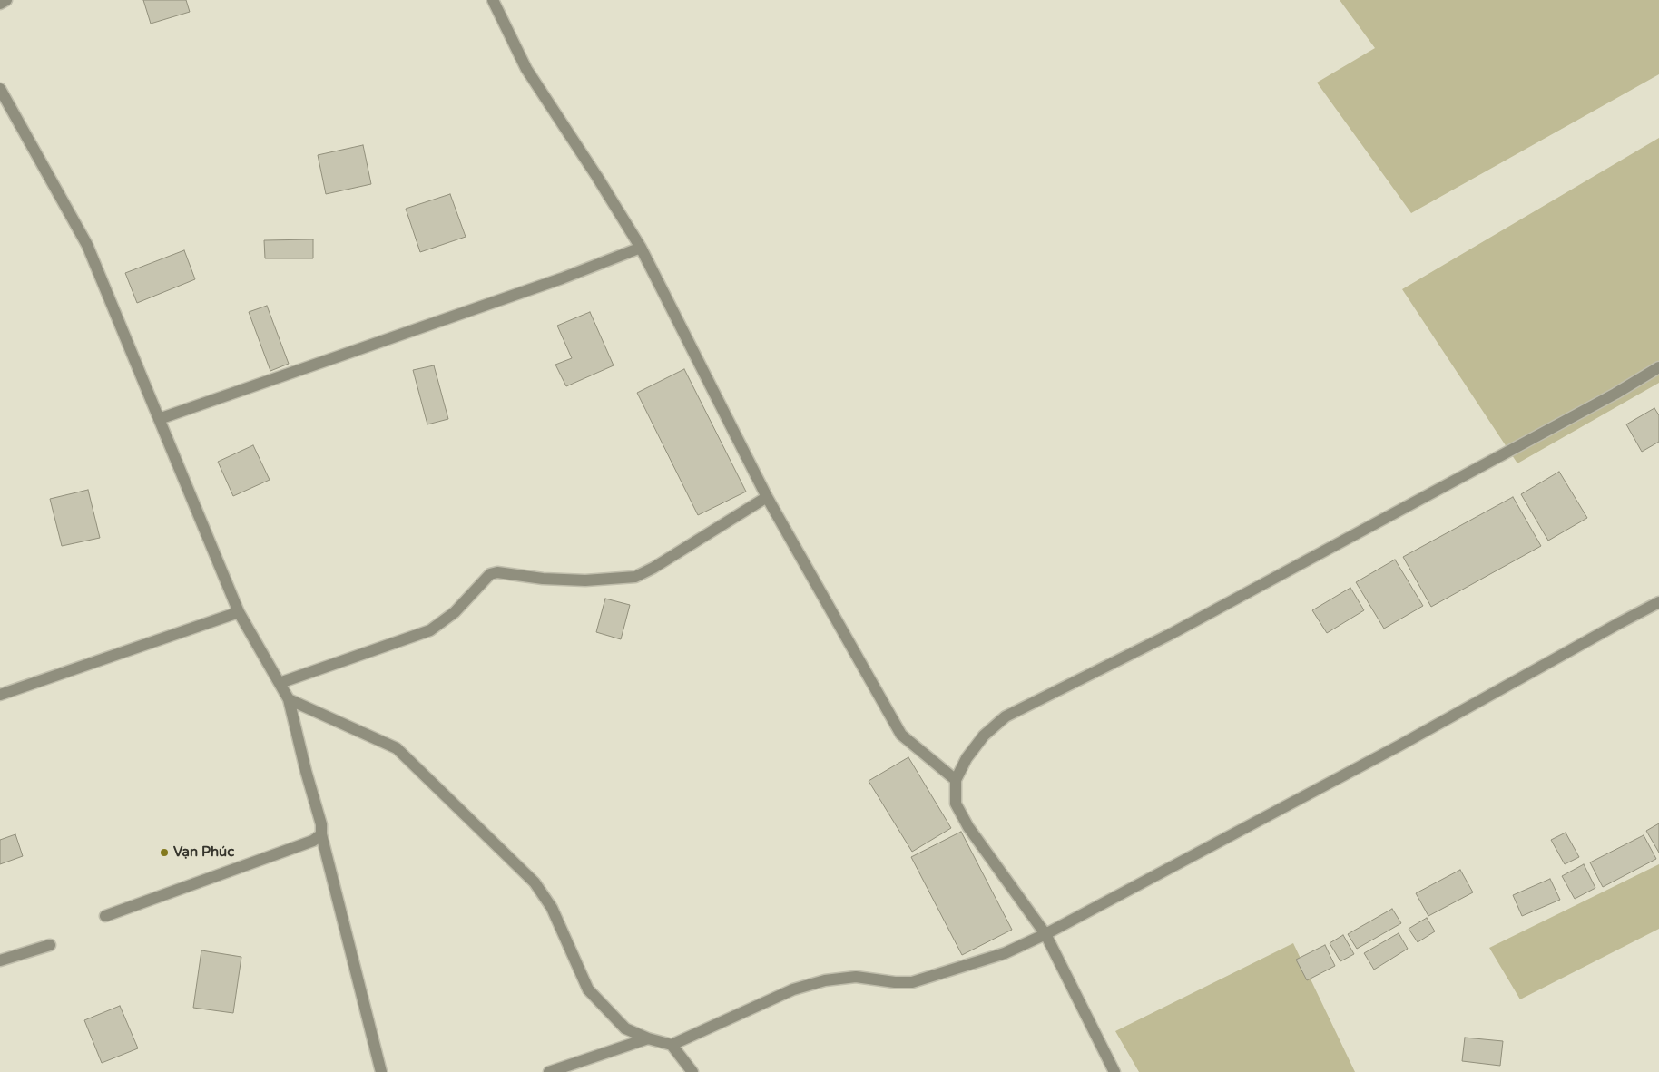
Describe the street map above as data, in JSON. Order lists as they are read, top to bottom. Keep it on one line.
{"places":["Vạn Phúc"]}
